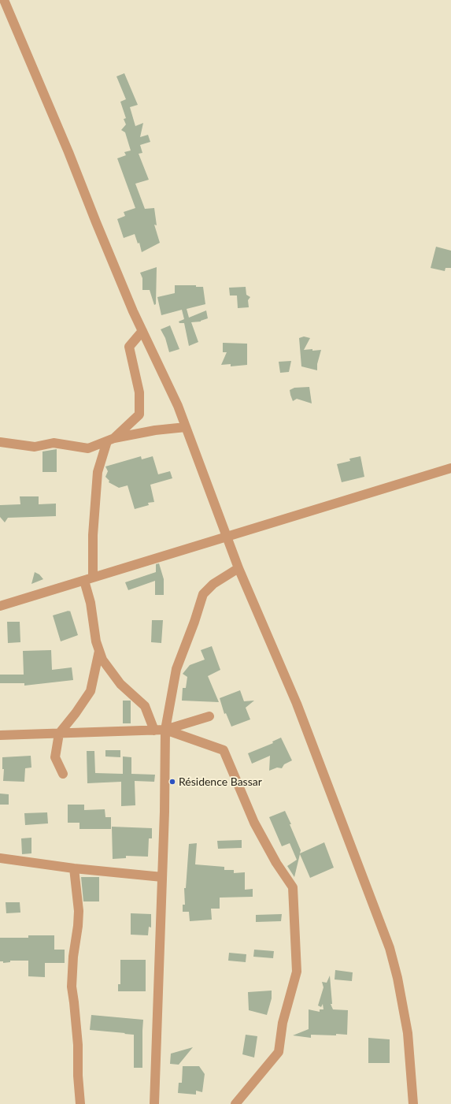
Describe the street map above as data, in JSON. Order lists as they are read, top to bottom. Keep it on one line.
{"places":["Résidence Bassar"]}
